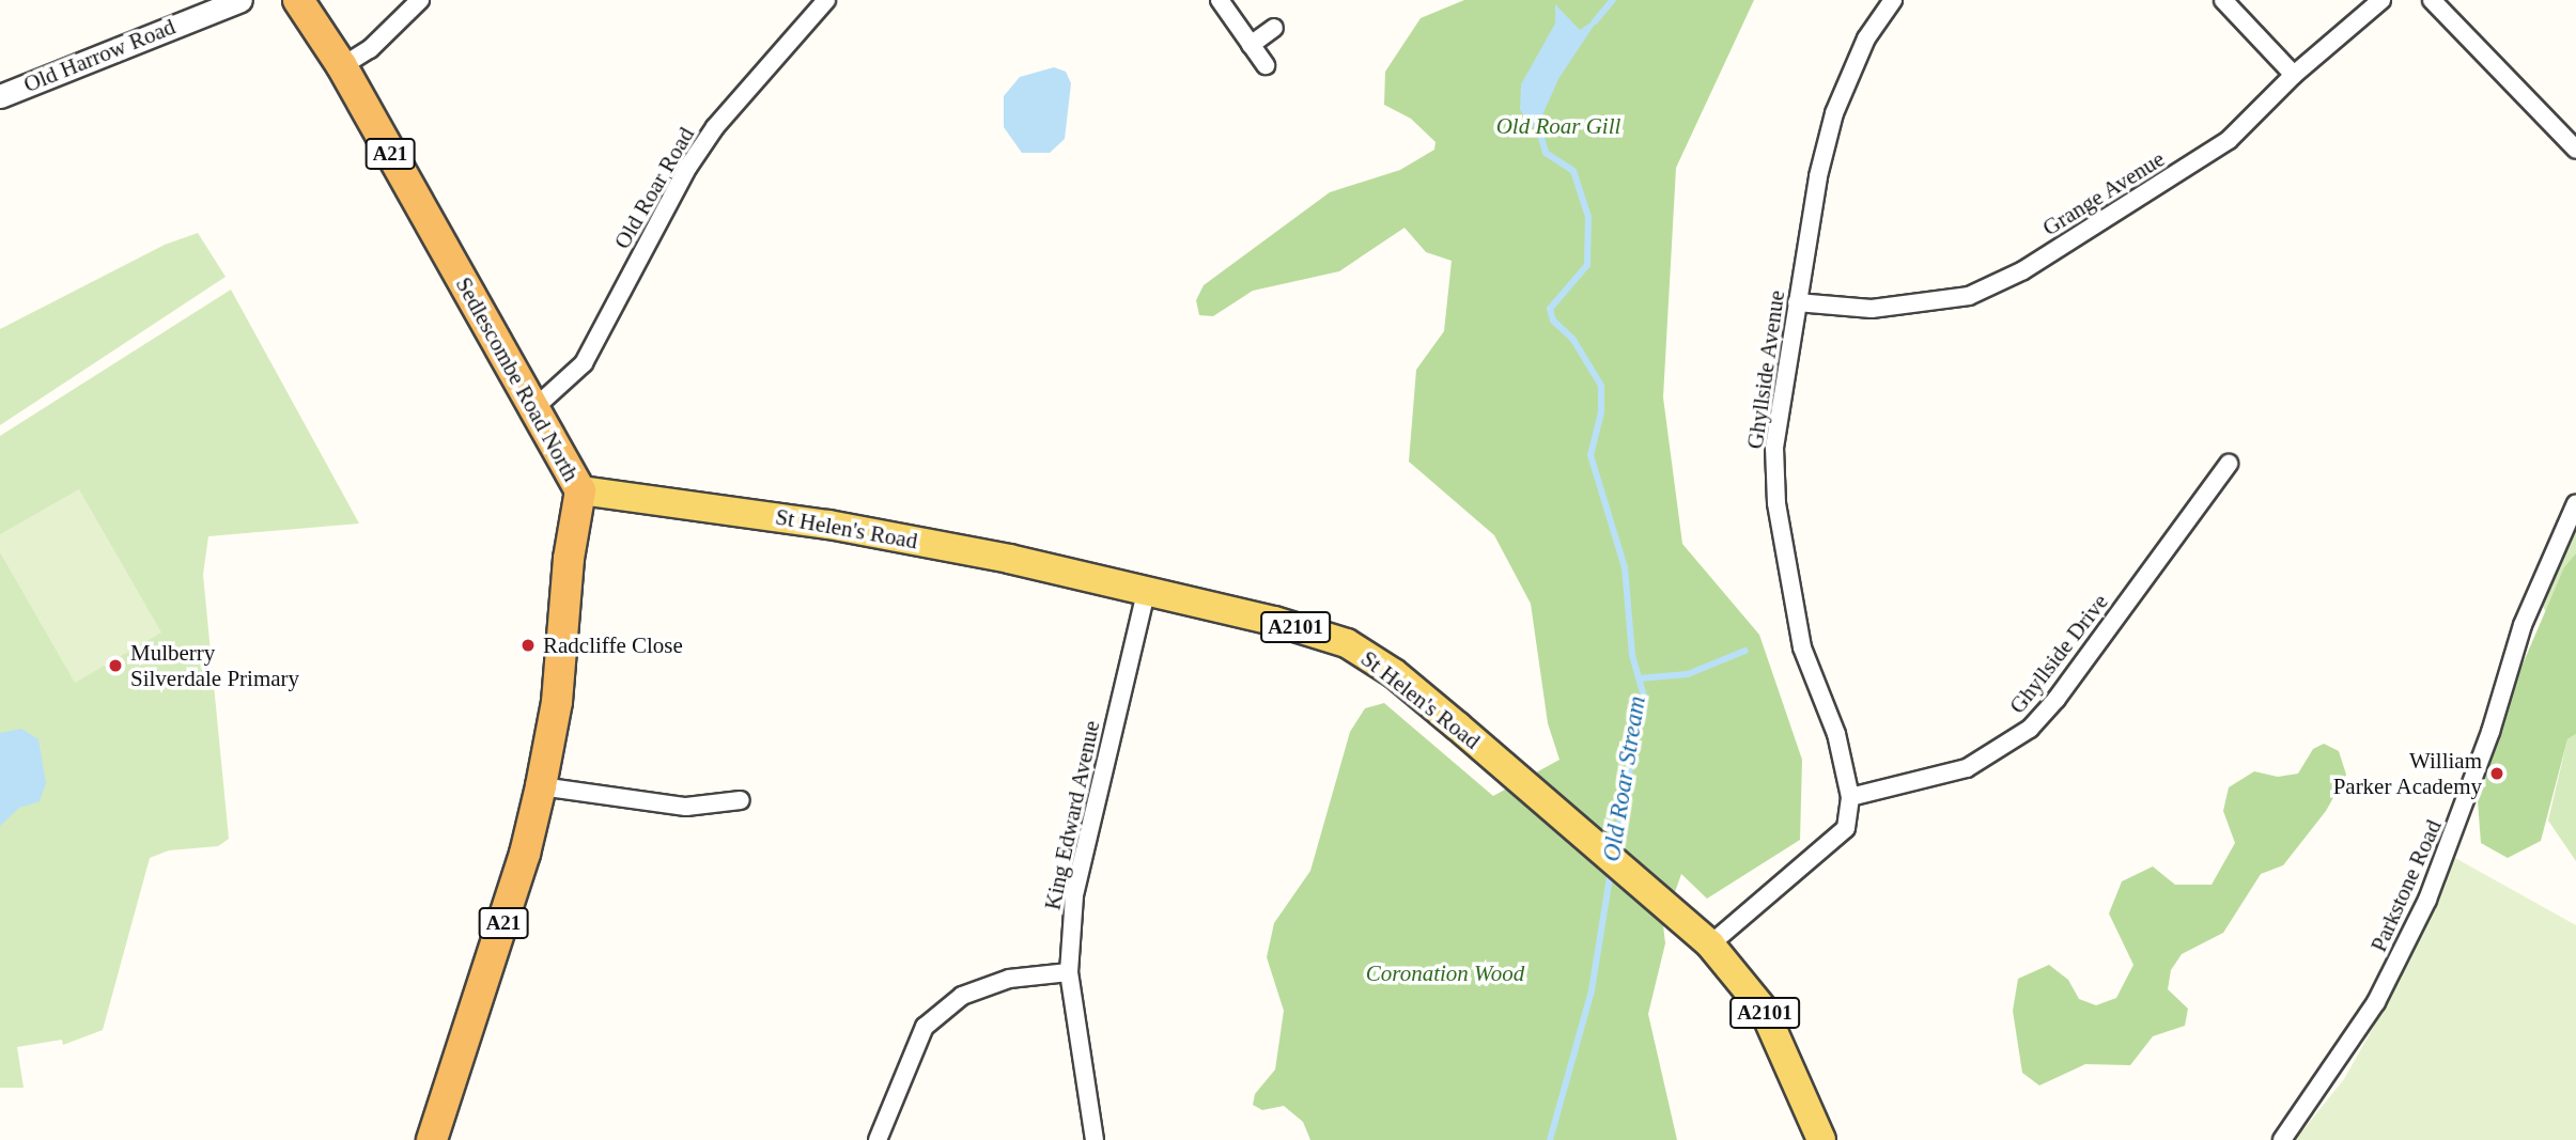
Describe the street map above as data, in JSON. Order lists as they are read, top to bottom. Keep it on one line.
{"streets":{"highway":["A21","Sedlescombe Road North"],"main road":["St Helen's Road","A2101"],"street":["Old Harrow Road","Old Roar Road","Grange Avenue","Ghyllside Avenue","Ghyllside Drive","King Edward Avenue","Parkstone Road"]},"crossings":[["Old Roar Road","Sedlescombe Road North"],["Grange Avenue","Ghyllside Avenue"],["Ghyllside Avenue","Ghyllside Drive"],["Sedlescombe Road North","St Helen's Road"],["St Helen's Road","King Edward Avenue"]],"water":["Old Roar Stream"],"parks":["Old Roar Gill","Coronation Wood"],"places":["Radcliffe Close","Mulberry Silverdale Primary","William Parker Academy"]}
